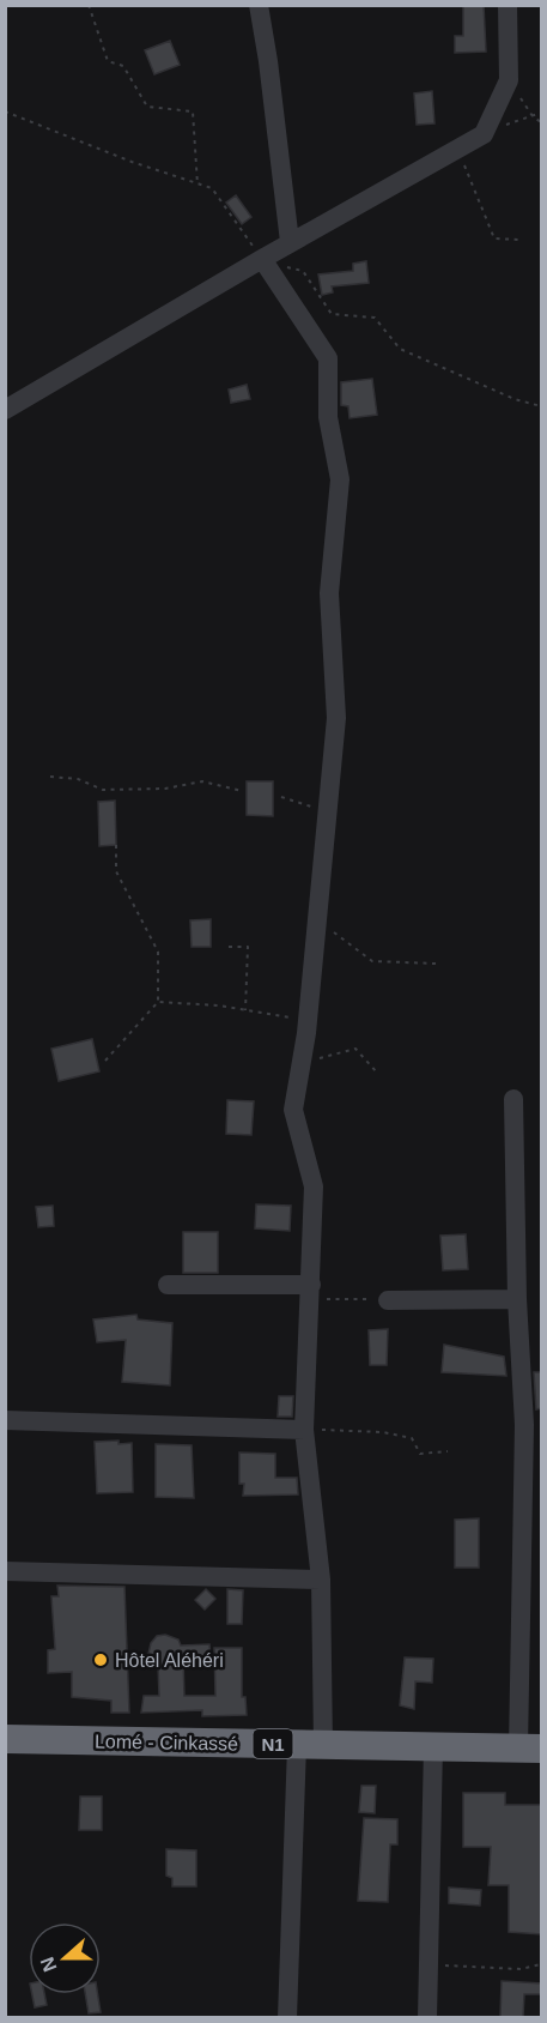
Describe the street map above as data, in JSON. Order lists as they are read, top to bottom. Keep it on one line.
{"streets":{"highway":["Lomé - Cinkassé","N1"]},"places":["Hôtel Aléhéri"],"north":"left"}
